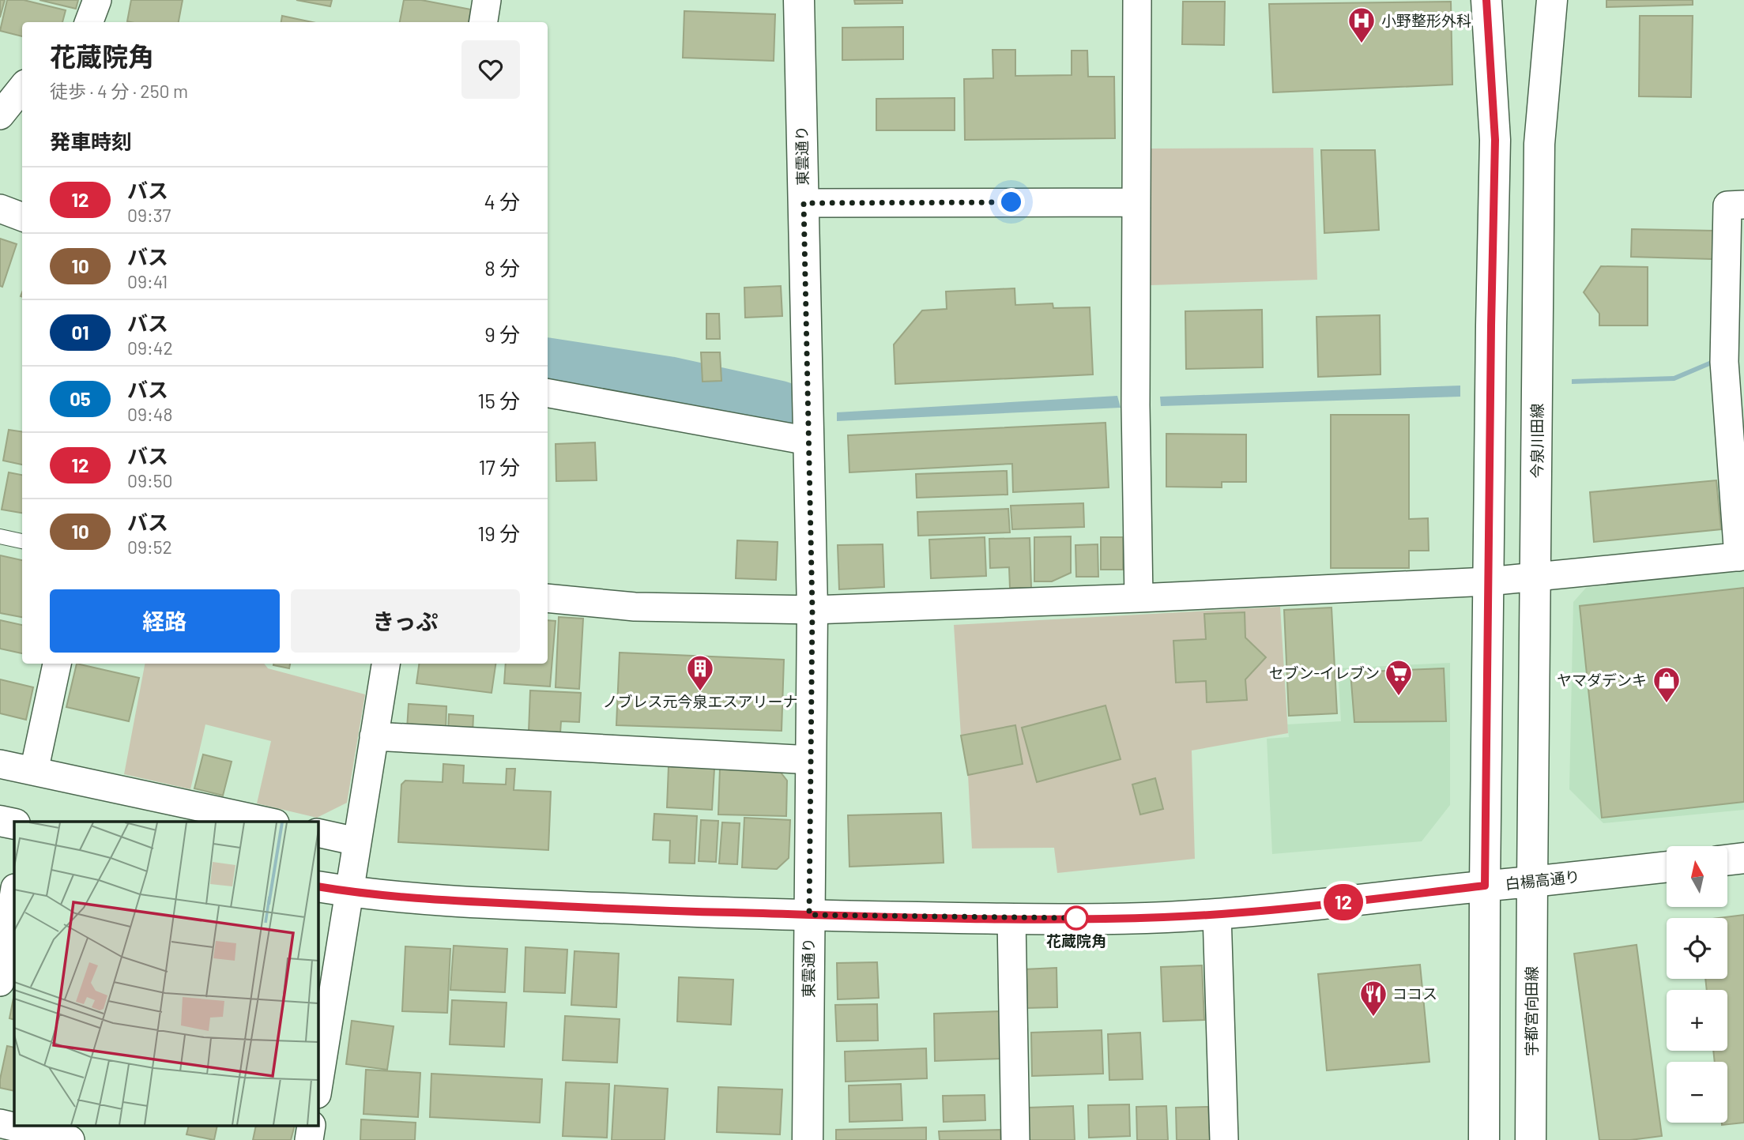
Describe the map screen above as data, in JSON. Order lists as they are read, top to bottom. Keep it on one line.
{"streets":{"street":["東雲通り","今泉川田線","白楊高通り","宇都宮向田線"]},"crossings":[["東雲通り","白楊高通り"],["今泉川田線","白楊高通り"],["今泉川田線","宇都宮向田線"],["白楊高通り","宇都宮向田線"]],"places":{"hospital":["小野整形外科"],"building":["ノブレス元今泉エスアリーナ"],"supermarket":["セブン-イレブン"],"shop":["ヤマダデンキ"],"other":["花蔵院角"],"restaurant":["ココス"]},"lines":["bus line 12"],"north":"top","page":{"on_map":"12","heading":[["花蔵院角","徒歩 · 4 分 · 250 m"],"発車時刻"],"list":[{"mark":"12","name":"バス","note":"09:37","value":"4 分"},{"mark":"10","name":"バス","note":"09:41","value":"8 分"},{"mark":"01","name":"バス","note":"09:42","value":"9 分"},{"mark":"05","name":"バス","note":"09:48","value":"15 分"},{"mark":"12","name":"バス","note":"09:50","value":"17 分"},{"mark":"10","name":"バス","note":"09:52","value":"19 分"}],"buttons":["経路","きっぷ"],"map_buttons":["+","−"]}}
